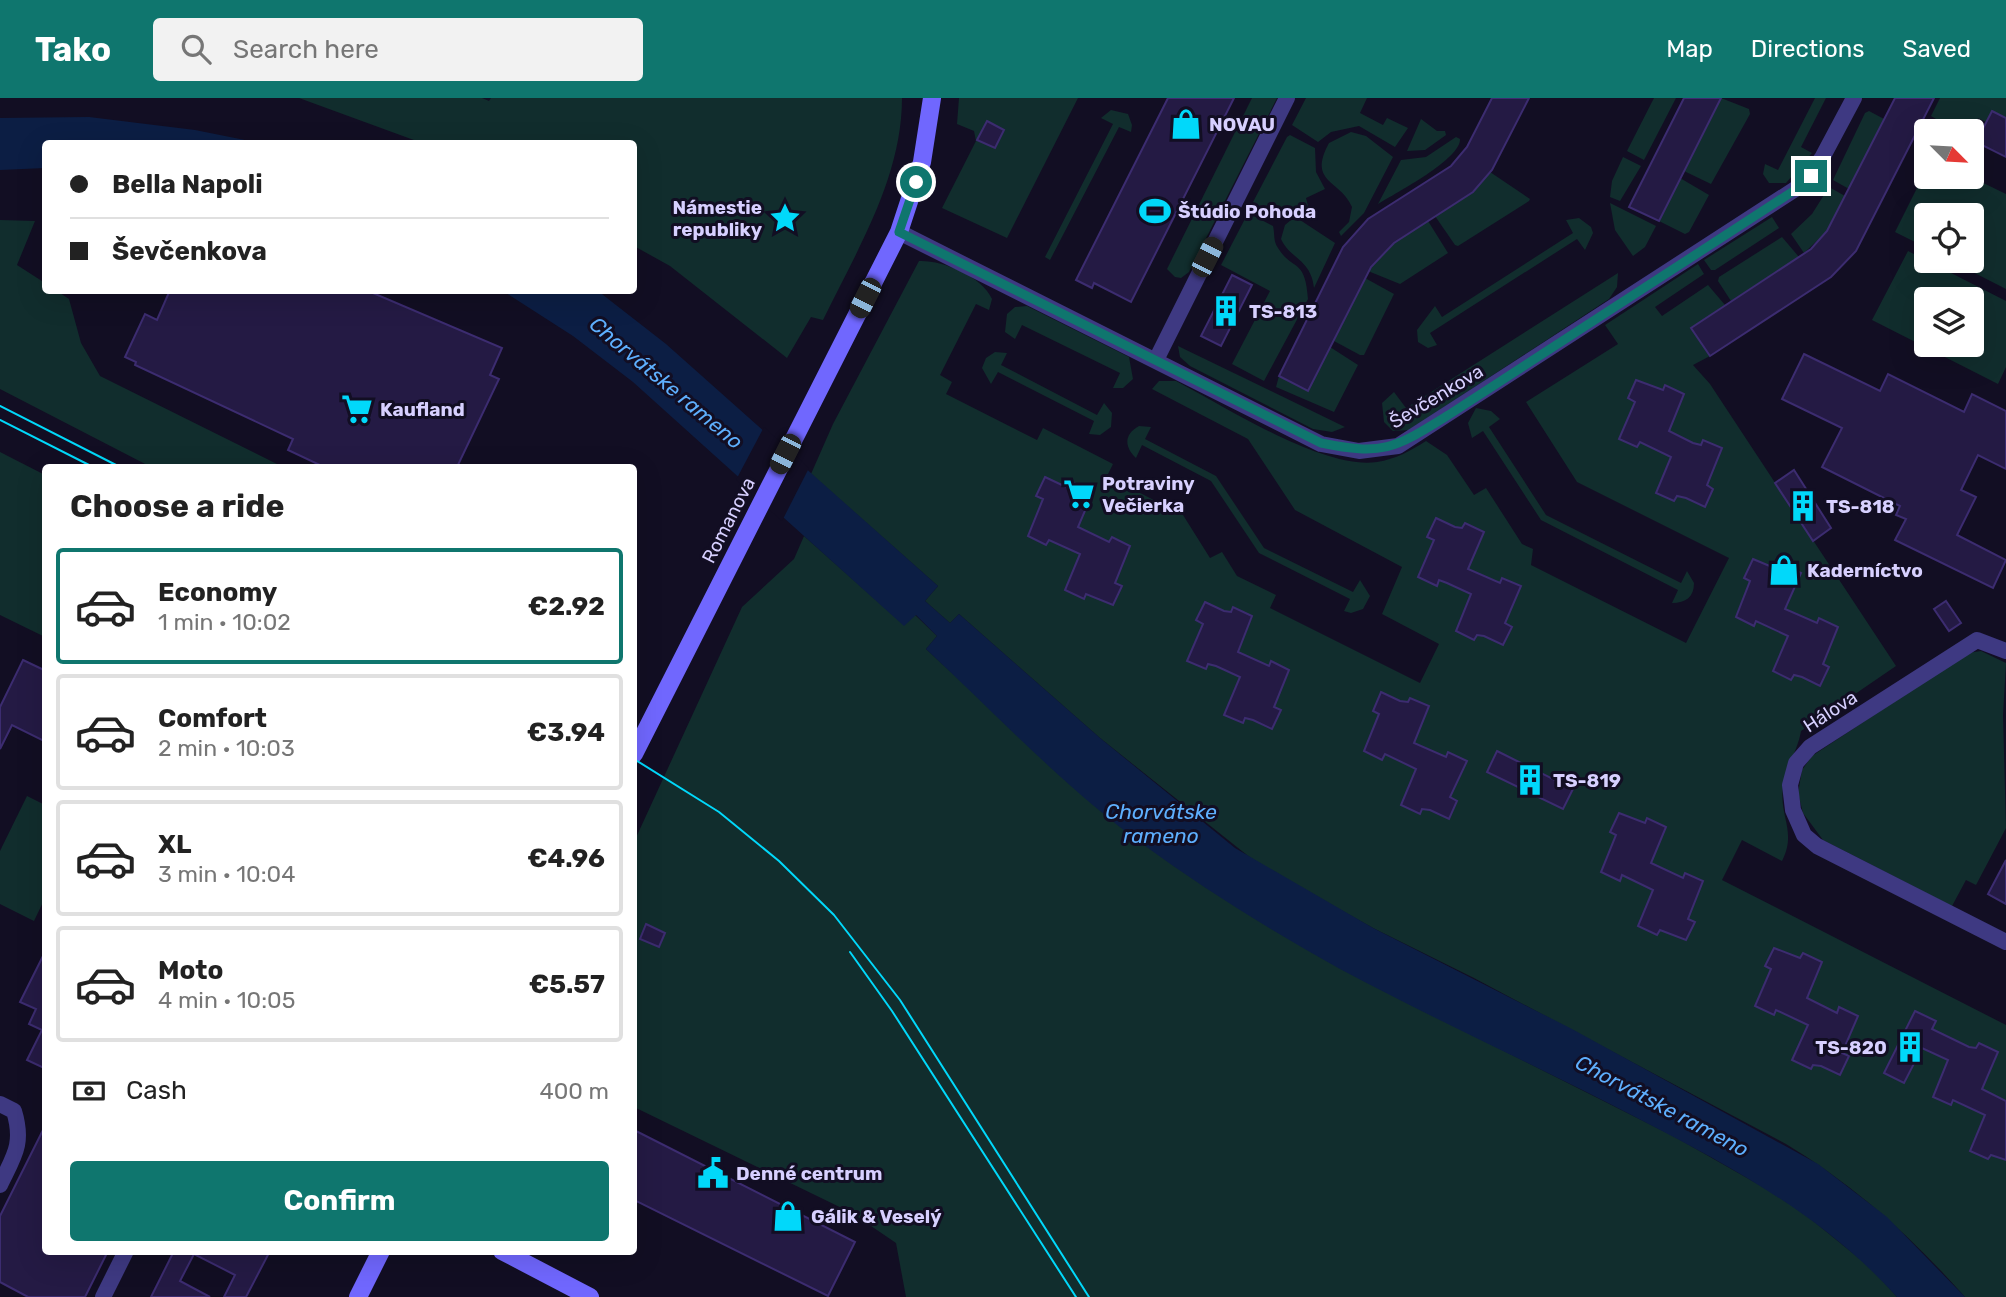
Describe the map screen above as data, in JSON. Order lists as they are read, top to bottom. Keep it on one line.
{"streets":{"street":["Ševčenkova","Romanova","Hálova"]},"crossings":[["Ševčenkova","Romanova"]],"water":["Chorvátske rameno"],"places":{"shop":["NOVAU","Kaderníctvo","Gálik & Veselý"],"sports":["Štúdio Pohoda"],"place":["Námestie republiky"],"building":["TS-813","TS-818","TS-819","TS-820"],"supermarket":["Kaufland","Potraviny Večierka"],"public building":["Denné centrum"]},"north":"bottom right","page":{"header":"Tako","search":"Search here","nav":["Map","Directions","Saved"],"banner":["Bella Napoli","Ševčenkova"],"heading":"Choose a ride","list":[{"name":"Economy","note":"1 min · 10:02","value":"€2.92"},{"name":"Comfort","note":"2 min · 10:03","value":"€3.94"},{"name":"XL","note":"3 min · 10:04","value":"€4.96"},{"name":"Moto","note":"4 min · 10:05","value":"€5.57"}],"pay":["Cash","400 m"],"buttons":"Confirm"}}
